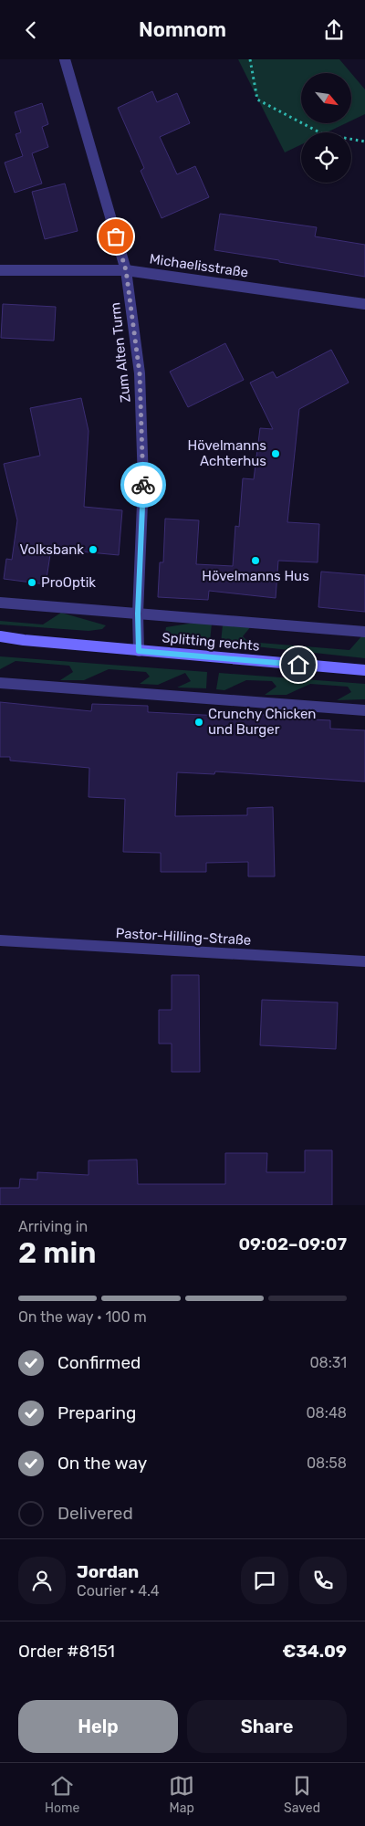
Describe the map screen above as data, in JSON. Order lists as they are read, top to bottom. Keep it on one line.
{"streets":{"main road":["Splitting rechts"],"street":["Michaelisstraße","Zum Alten Turm","Pastor-Hilling-Straße"]},"crossings":[["Michaelisstraße","Zum Alten Turm"],["Zum Alten Turm","Splitting rechts"]],"places":["Hövelmanns Achterhus","Volksbank","Hövelmanns Hus","ProOptik","Crunchy Chicken und Burger"],"north":"bottom right","page":{"header":"Nomnom","heading":["2 min","Arriving in","09:02–09:07"],"panel":["Jordan","Courier · 4.4","Order #8151","€34.09"],"bar":"On the way · 100 m","list":[["Confirmed","08:31"],["Preparing","08:48"],["On the way","08:58"],"Delivered"],"buttons":["Help","Share"],"tabs":["Home","Map","Saved"]}}
